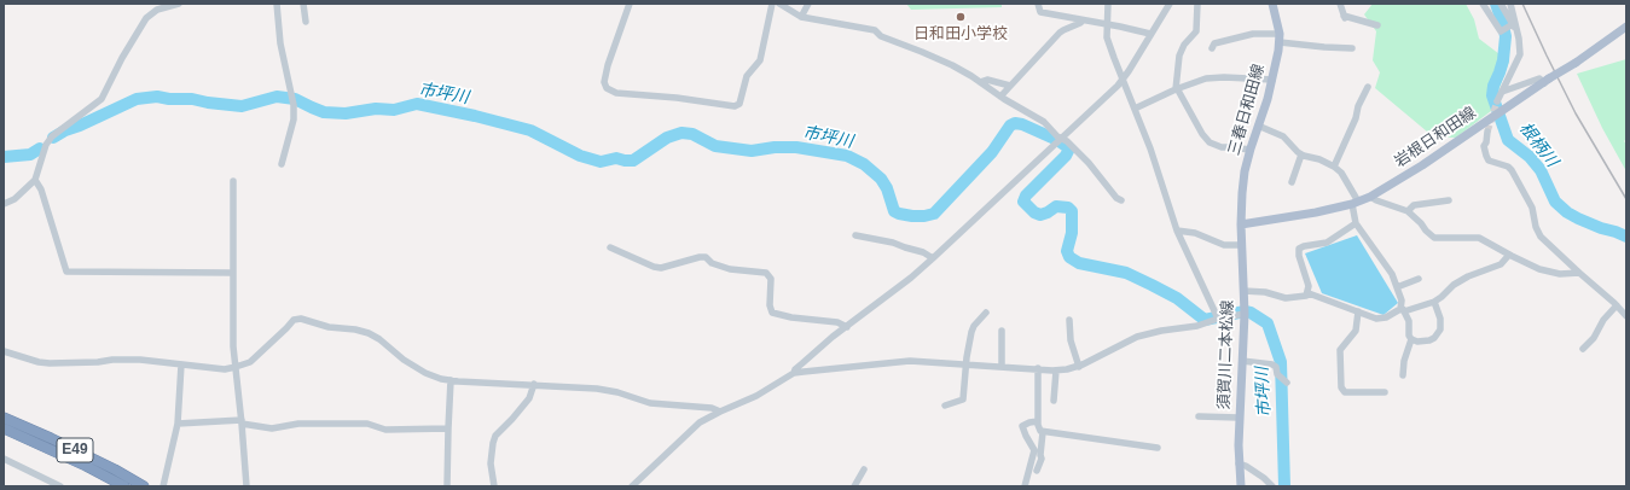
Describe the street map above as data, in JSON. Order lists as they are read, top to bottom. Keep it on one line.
{"streets":{"highway":["E49"],"main road":["三春日和田線","岩根日和田線","須賀川二本松線"]},"crossings":[["三春日和田線","岩根日和田線"],["三春日和田線","須賀川二本松線"],["岩根日和田線","須賀川二本松線"]],"water":["市坪川","根柄川"],"places":["日和田小学校"]}
